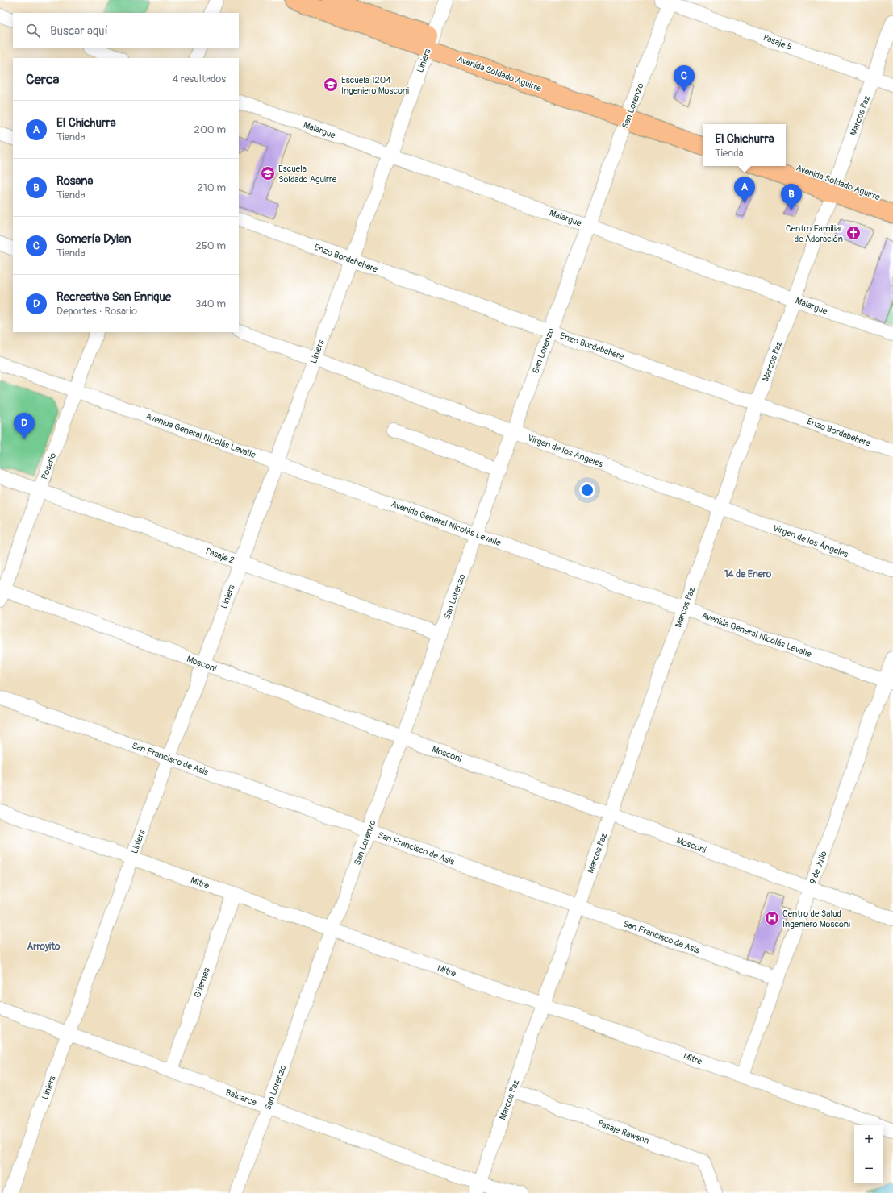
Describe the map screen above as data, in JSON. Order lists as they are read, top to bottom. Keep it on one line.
{"streets":{"main road":["Avenida Soldado Aguirre"],"street":["Pasaje 5","Liniers","San Lorenzo","Marcos Paz","Malargue","Enzo Bordabehere","Avenida General Nicolás Levalle","Virgen de los Ángeles","Rosario","Pasaje 2","Mosconi","San Francisco de Asis","9 de Julio","Mitre","Güemes","Balcarce","Pasaje Rawson"]},"crossings":[["Pasaje 5","San Lorenzo"],["Pasaje 5","Marcos Paz"],["Liniers","Avenida Soldado Aguirre"],["Liniers","Malargue"],["Liniers","Enzo Bordabehere"],["Liniers","Avenida General Nicolás Levalle"],["Liniers","Virgen de los Ángeles"],["Liniers","Pasaje 2"],["Liniers","Mosconi"],["Liniers","San Francisco de Asis"],["Liniers","Mitre"],["Liniers","Balcarce"],["Avenida Soldado Aguirre","San Lorenzo"],["Avenida Soldado Aguirre","Marcos Paz"],["San Lorenzo","Malargue"],["San Lorenzo","Enzo Bordabehere"],["San Lorenzo","Avenida General Nicolás Levalle"],["San Lorenzo","Virgen de los Ángeles"],["San Lorenzo","Pasaje 2"],["San Lorenzo","Mosconi"],["San Lorenzo","San Francisco de Asis"],["San Lorenzo","Mitre"],["San Lorenzo","Balcarce"],["Marcos Paz","Malargue"],["Marcos Paz","Enzo Bordabehere"],["Marcos Paz","Avenida General Nicolás Levalle"],["Marcos Paz","Virgen de los Ángeles"],["Marcos Paz","Mosconi"],["Marcos Paz","San Francisco de Asis"],["Marcos Paz","Mitre"],["Marcos Paz","Balcarce"],["Marcos Paz","Pasaje Rawson"],["Avenida General Nicolás Levalle","Rosario"],["Avenida General Nicolás Levalle","9 de Julio"],["Rosario","Pasaje 2"],["Rosario","Mosconi"],["Mosconi","9 de Julio"],["San Francisco de Asis","9 de Julio"],["9 de Julio","Mitre"],["Mitre","Güemes"],["Güemes","Balcarce"]],"districts":["14 de Enero","Arroyito"],"places":{"school or university":["Escuela 1204 Ingeniero Mosconi","Escuela Soldado Aguirre"],"church":["Centro Familiar de Adoración"],"hospital":["Centro de Salud Ingeniero Mosconi"]},"page":{"search":"Buscar aquí","heading":["Cerca","4 resultados"],"pins":["C","A","B","D"],"list":[{"mark":"A","name":"El Chichurra","note":"Tienda","value":"200 m"},{"mark":"B","name":"Rosana","note":"Tienda","value":"210 m"},{"mark":"C","name":"Gomería Dylan","note":"Tienda","value":"250 m"},{"mark":"D","name":"Recreativa San Enrique","note":"Deportes · Rosario","value":"340 m"}],"popup":["El Chichurra","Tienda"],"map_buttons":["+","−"]}}
